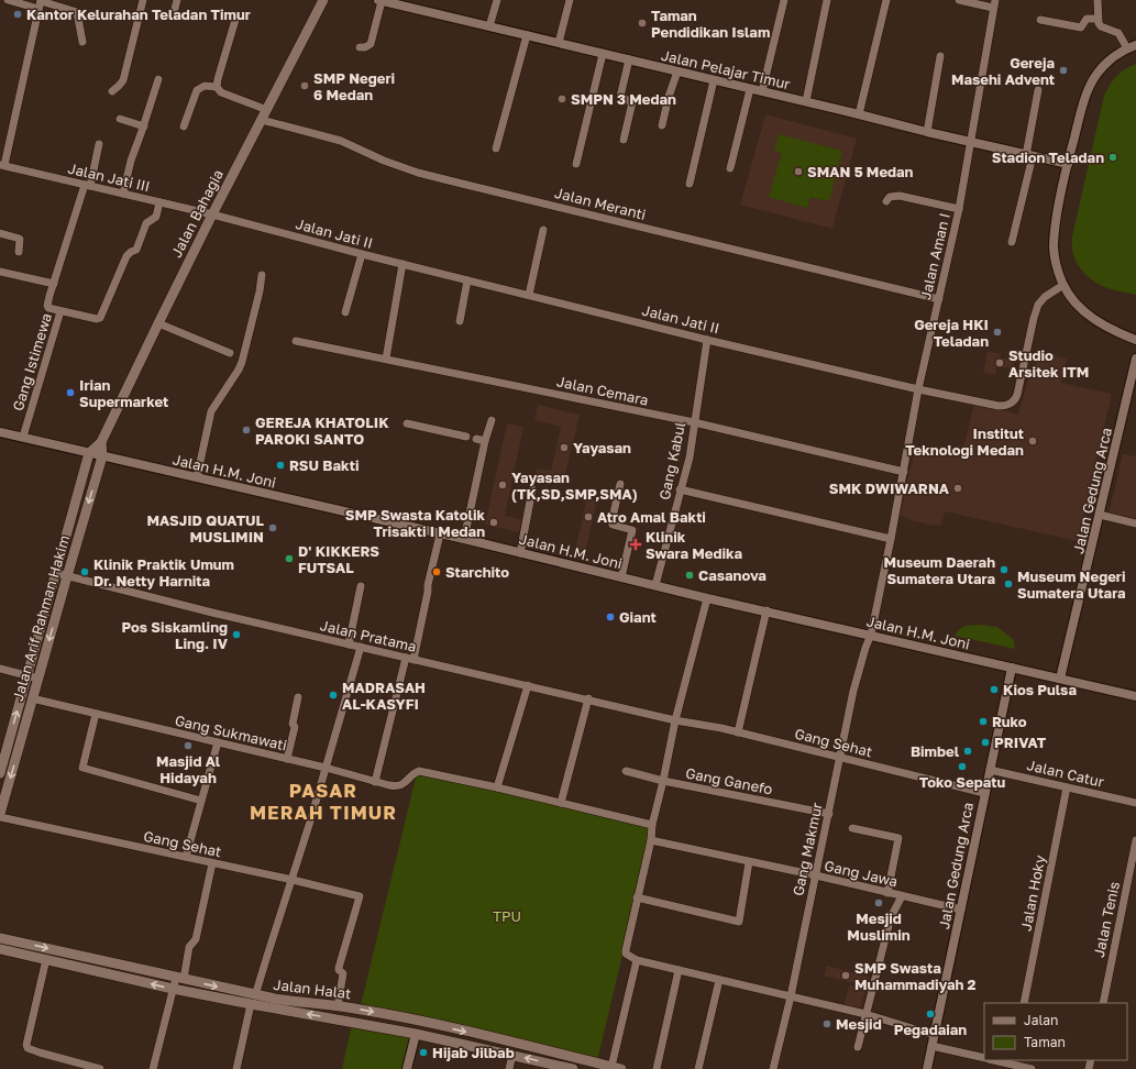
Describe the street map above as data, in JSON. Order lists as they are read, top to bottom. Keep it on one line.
{"streets":{"main road":["Jalan Bahagia","Jalan Arif Rahman Hakim","Jalan Halat"],"street":["Jalan Pelajar Timur","Jalan Jati III","Jalan Meranti","Jalan Jati II","Jalan Aman I","Gang Istimewa","Jalan Cemara","Gang Kabul","Jalan H.M. Joni","Jalan Gedung Arca","Jalan Pratama","Gang Sukmawati","Gang Sehat","Jalan Catur","Gang Ganefo","Gang Makmur","Gang Jawa","Jalan Hoky","Jalan Tenis"]},"crossings":[["Jalan Pelajar Timur","Jalan Aman I"],["Jalan Jati III","Jalan Bahagia"],["Jalan Jati III","Jalan Jati II"],["Jalan Jati III","Gang Istimewa"],["Jalan Meranti","Jalan Bahagia"],["Jalan Meranti","Jalan Aman I"],["Jalan Bahagia","Jalan Jati II"],["Jalan Bahagia","Jalan H.M. Joni"],["Jalan Bahagia","Jalan Arif Rahman Hakim"],["Jalan Jati II","Jalan Aman I"],["Jalan Jati II","Gang Kabul"],["Jalan Aman I","Jalan Cemara"],["Jalan Aman I","Jalan H.M. Joni"],["Jalan Aman I","Gang Makmur"],["Gang Istimewa","Jalan H.M. Joni"],["Jalan Cemara","Gang Kabul"],["Gang Kabul","Jalan H.M. Joni"],["Jalan H.M. Joni","Jalan Gedung Arca"],["Jalan H.M. Joni","Jalan Arif Rahman Hakim"],["Jalan H.M. Joni","Gang Makmur"],["Jalan Gedung Arca","Gang Sehat"],["Jalan Gedung Arca","Jalan Catur"],["Jalan Gedung Arca","Gang Jawa"],["Jalan Arif Rahman Hakim","Jalan Pratama"],["Jalan Arif Rahman Hakim","Gang Sukmawati"],["Jalan Pratama","Gang Sehat"],["Gang Sehat","Gang Makmur"],["Gang Sehat","Jalan Halat"],["Jalan Catur","Jalan Hoky"],["Gang Ganefo","Gang Makmur"],["Gang Makmur","Gang Jawa"]],"districts":["PASAR MERAH TIMUR"],"parks":["TPU"],"places":{"other":["Kantor Kelurahan Teladan Timur","Taman Pendidikan Islam","Gereja Masehi Advent","SMP Negeri 6 Medan","SMPN 3 Medan","Stadion Teladan","SMAN 5 Medan","Gereja HKI Teladan","Studio Arsitek ITM","Irian Supermarket","GEREJA KHATOLIK PAROKI SANTO","Institut Teknologi Medan","Yayasan","RSU Bakti","Yayasan (TK,SD,SMP,SMA)","SMK DWIWARNA","Atro Amal Bakti","SMP Swasta Katolik Trisakti I Medan","MASJID QUATUL MUSLIMIN","D' KIKKERS FUTSAL","Museum Daerah Sumatera Utara","Klinik Praktik Umum Dr. Netty Harnita","Starchito","Casanova","Museum Negeri Sumatera Utara","Giant","Pos Siskamling Ling. IV","Kios Pulsa","MADRASAH AL-KASYFI","Ruko","PRIVAT","Masjid Al Hidayah","Bimbel","Toko Sepatu","Mesjid Muslimin","SMP Swasta Muhammadiyah 2","Pegadaian","Mesjid","Hijab Jilbab"],"health":["Klinik Swara Medika"]},"legend":["Jalan","Taman"]}
